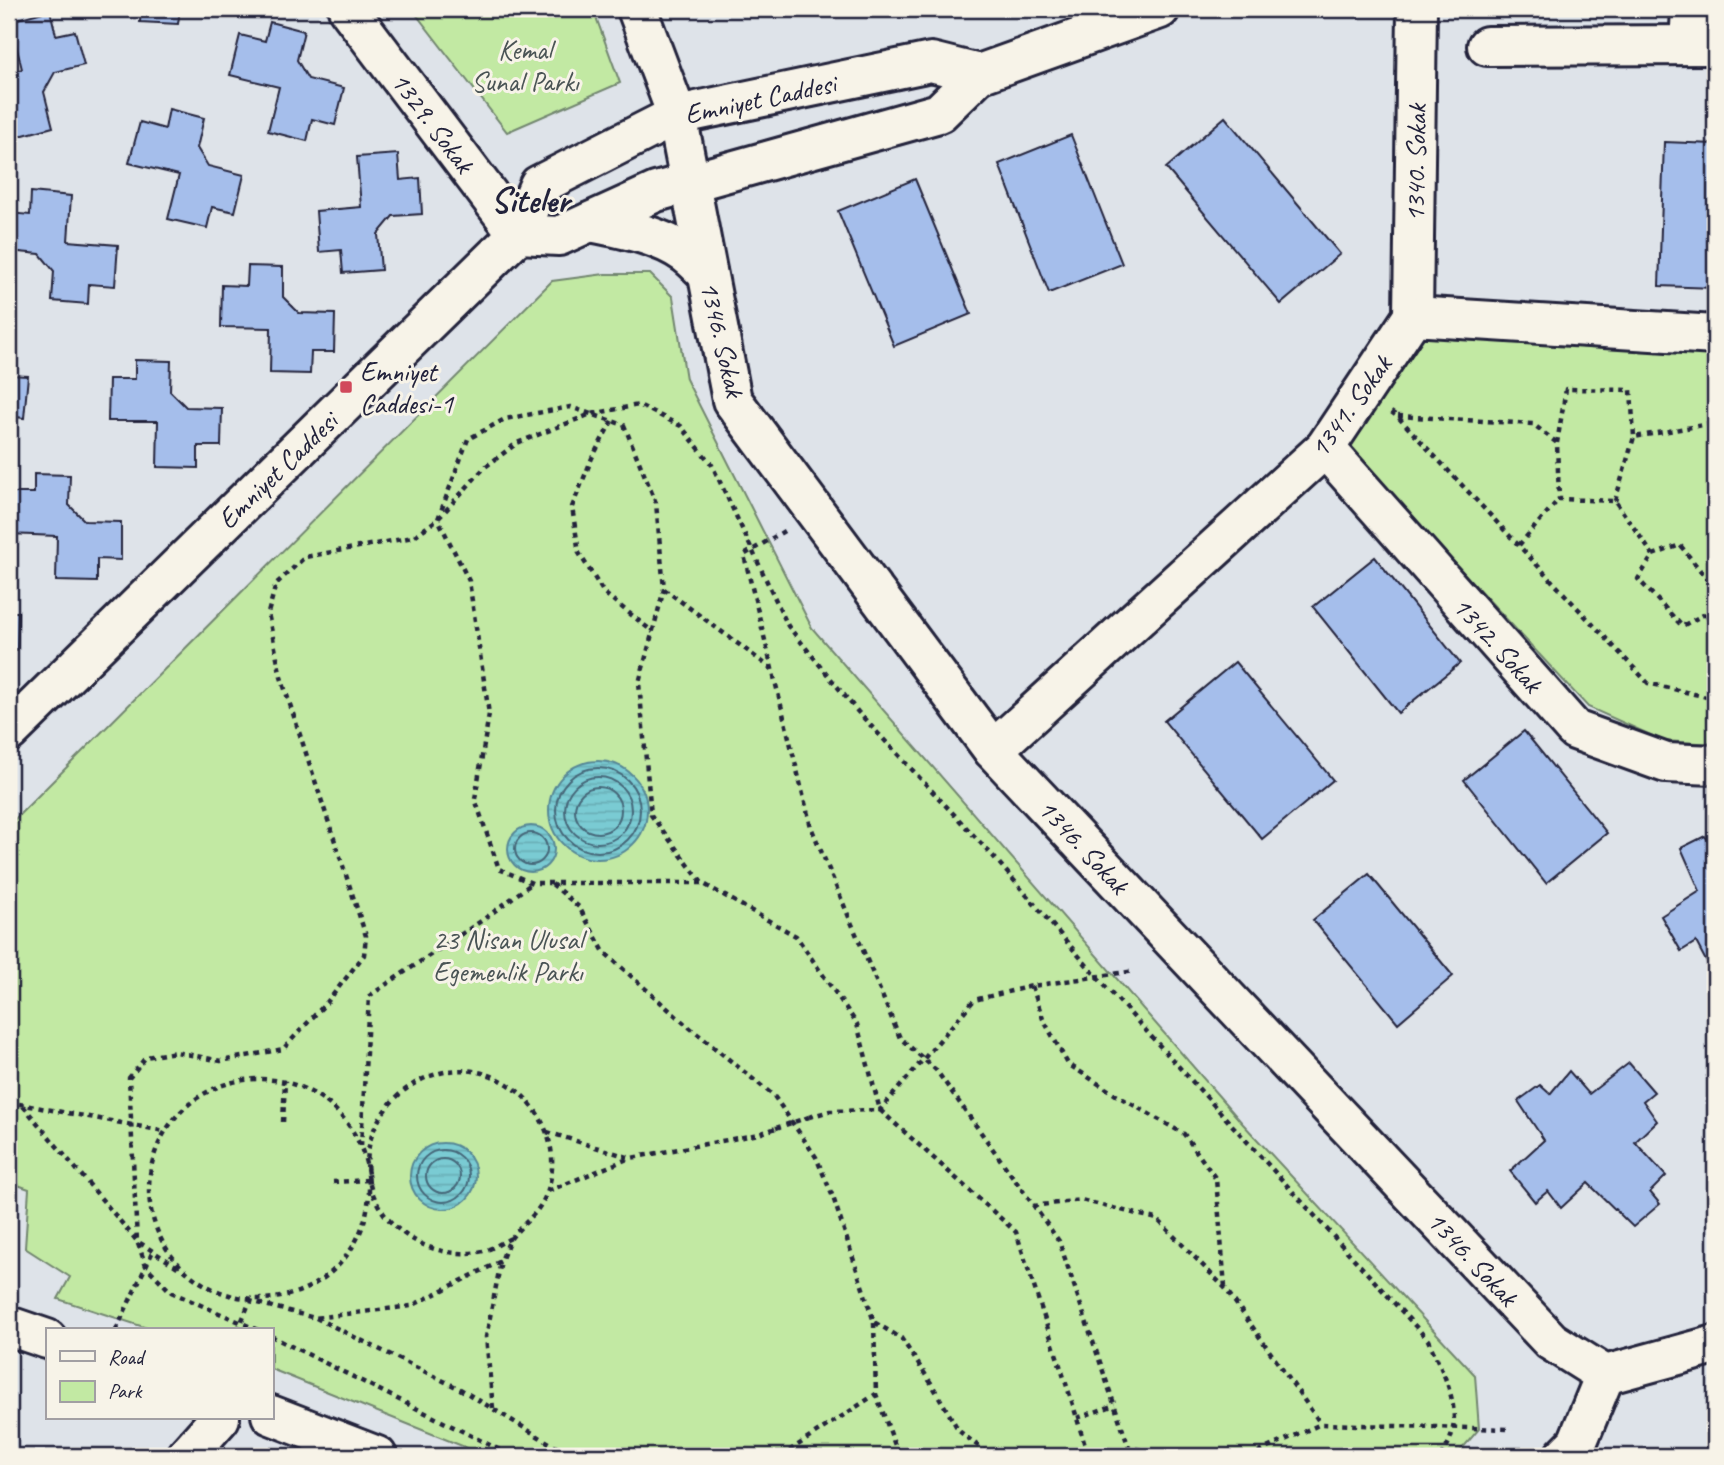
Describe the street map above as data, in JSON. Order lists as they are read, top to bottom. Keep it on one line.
{"streets":{"street":["Emniyet Caddesi","1329. Sokak","1340. Sokak","1346. Sokak","1341. Sokak","1342. Sokak"]},"crossings":[["Emniyet Caddesi","1329. Sokak"],["Emniyet Caddesi","1346. Sokak"],["1340. Sokak","1341. Sokak"],["1346. Sokak","1341. Sokak"],["1341. Sokak","1342. Sokak"]],"districts":["Siteler"],"parks":["Kemal Sunal Parkı","23 Nisan Ulusal Egemenlik Parkı"],"places":{"transit":["Emniyet Caddesi-1"]},"legend":["Road","Park"]}
